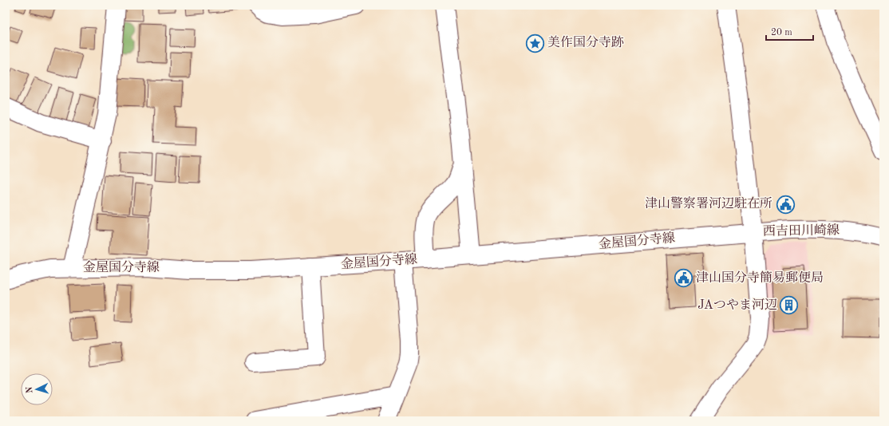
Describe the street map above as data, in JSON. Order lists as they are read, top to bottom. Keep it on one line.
{"streets":{"street":["西吉田川崎線","金屋国分寺線"]},"crossings":[["西吉田川崎線","金屋国分寺線"]],"places":{"place":["美作国分寺跡"],"public building":["津山警察署河辺駐在所","津山国分寺簡易郵便局"],"building":["JAつやま河辺"]},"scale_bar":"20 m","north":"left"}
